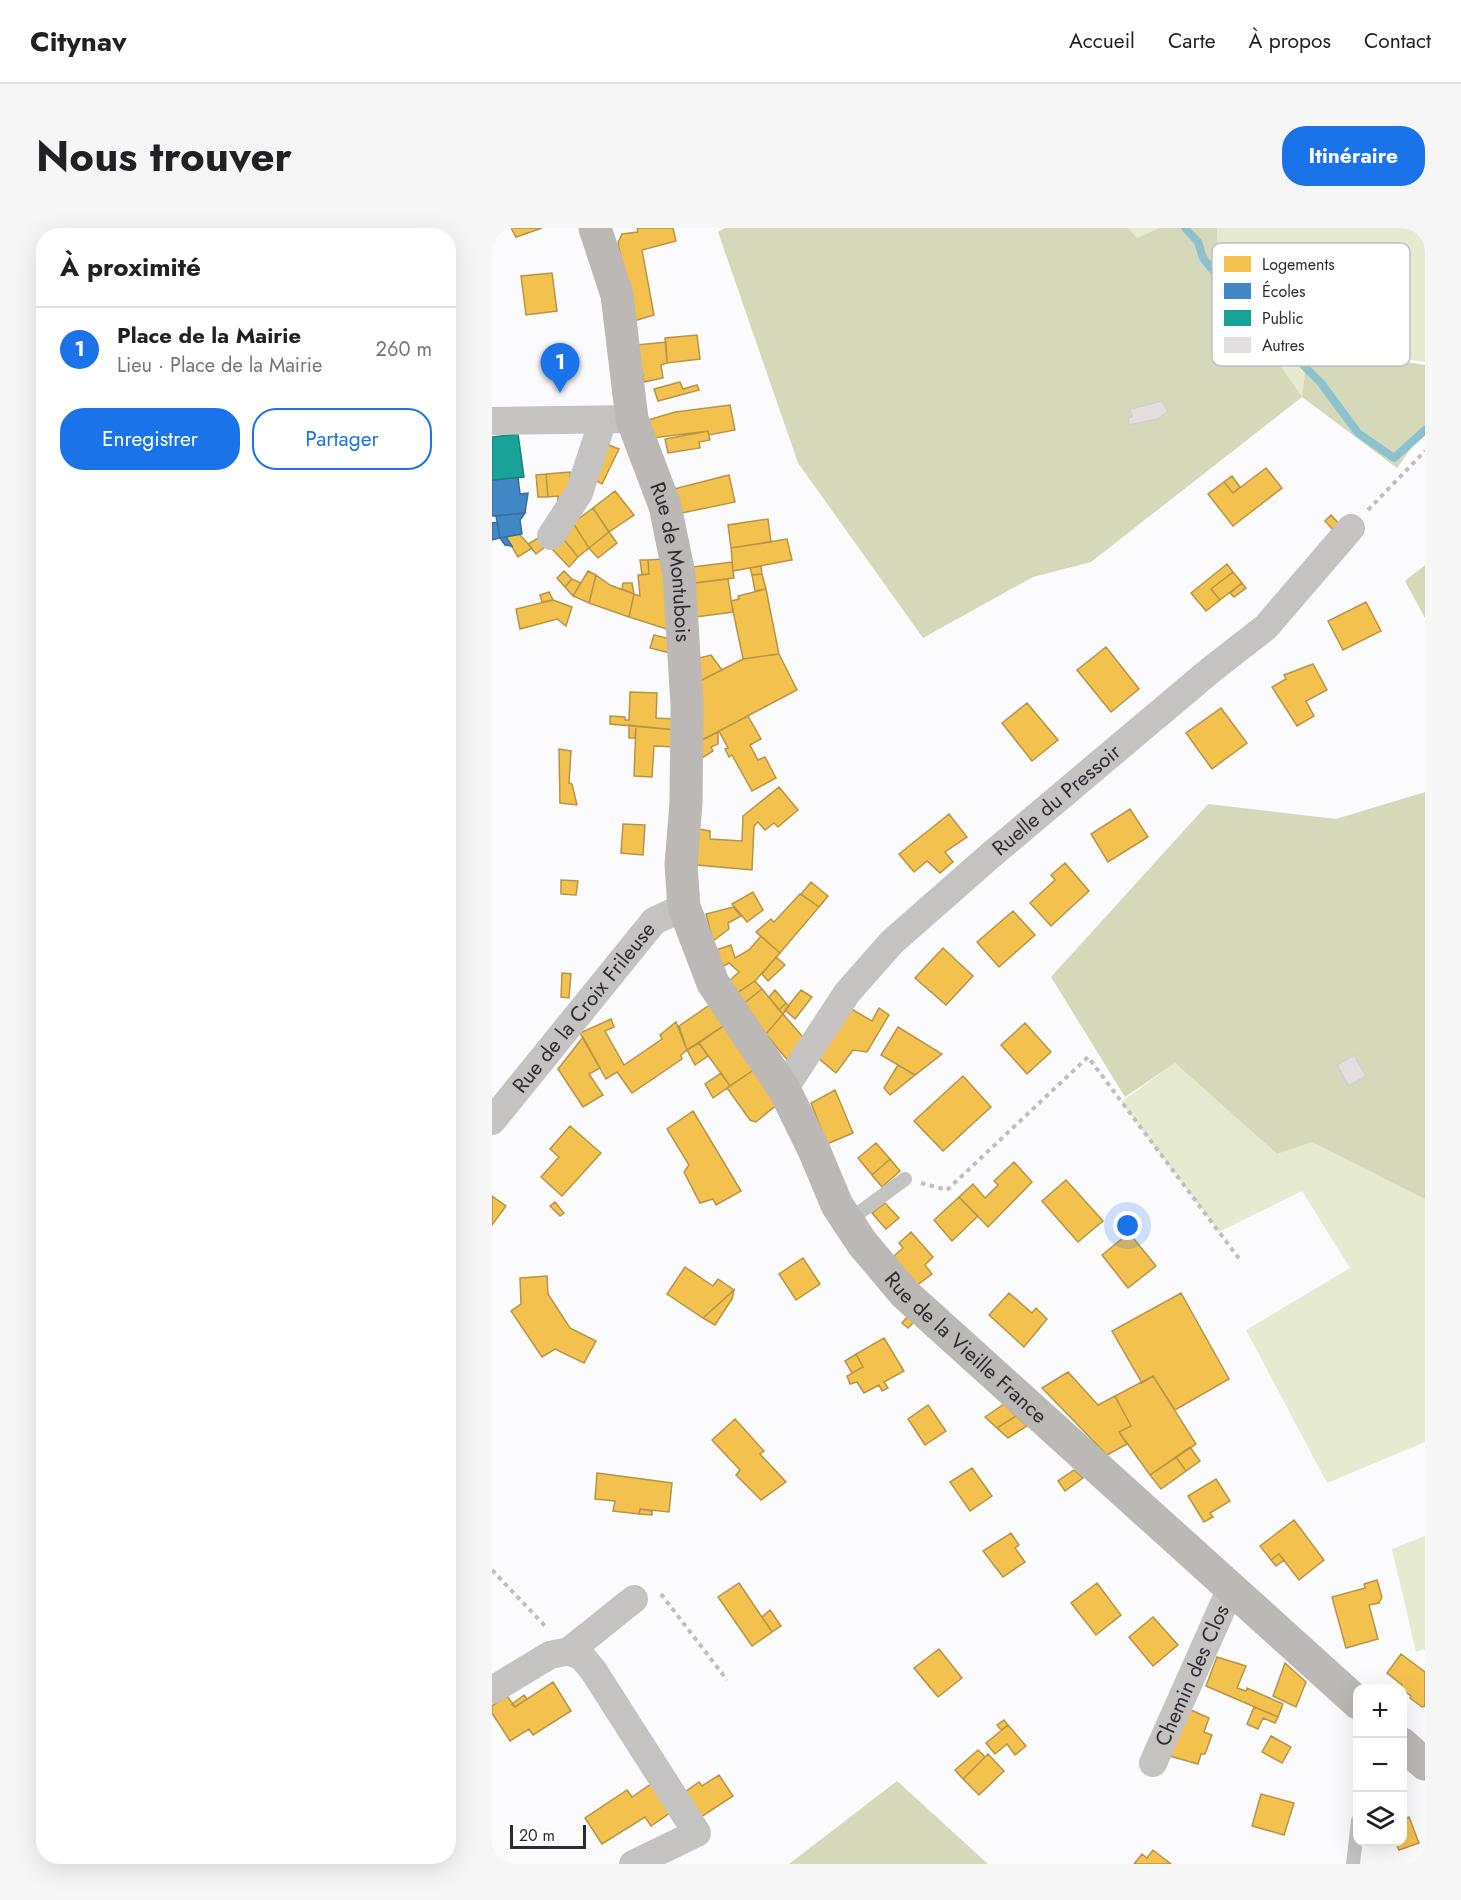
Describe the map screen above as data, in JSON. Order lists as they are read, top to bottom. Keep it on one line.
{"streets":{"street":["Rue de Montubois","Ruelle du Pressoir","Rue de la Croix Frileuse","Rue de la Vieille France","Chemin des Clos"]},"crossings":[["Rue de Montubois","Rue de la Croix Frileuse"],["Rue de Montubois","Rue de la Vieille France"],["Ruelle du Pressoir","Rue de la Vieille France"],["Rue de la Croix Frileuse","Rue de la Vieille France"],["Rue de la Vieille France","Chemin des Clos"]],"legend":["Logements","Écoles","Public","Autres"],"scale_bar":"20 m","page":{"header":"Citynav","nav":["Accueil","Carte","À propos","Contact"],"title":"Nous trouver","buttons":["Itinéraire",["Enregistrer","Partager"]],"heading":"À proximité","list":[{"mark":"1","name":"Place de la Mairie","note":"Lieu · Place de la Mairie","value":"260 m"}],"pins":"1","map_buttons":["+","−"],"scale":"20 m"}}
